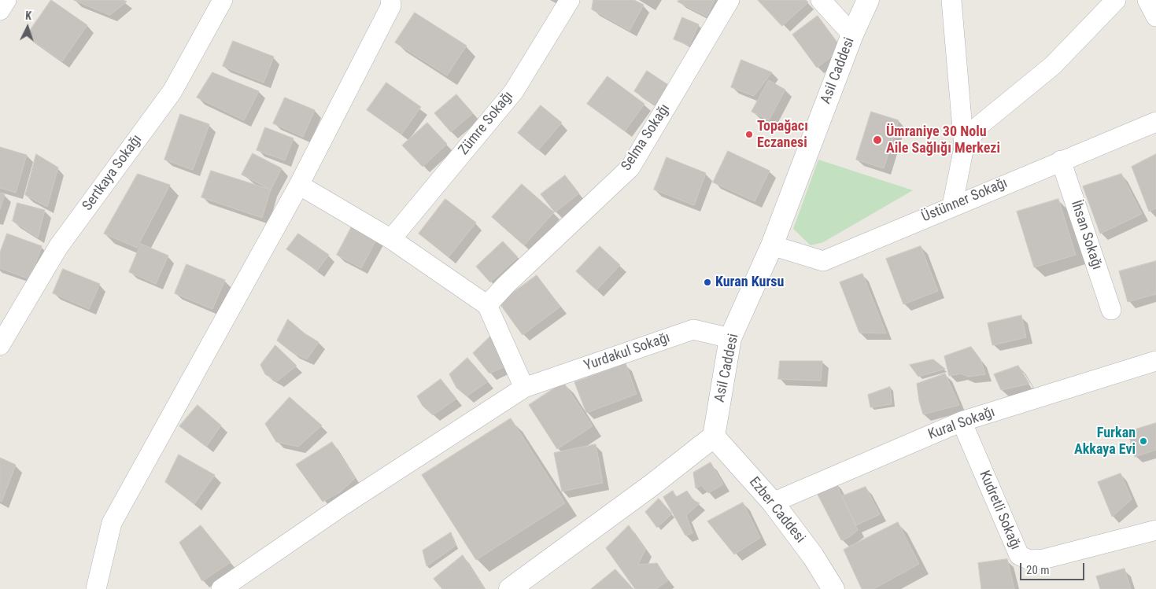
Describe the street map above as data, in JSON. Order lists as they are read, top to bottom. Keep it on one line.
{"streets":{"street":["Asil Caddesi","Zümre Sokağı","Selma Sokağı","Sertkaya Sokağı","Üstünner Sokağı","İhsan Sokağı","Yurdakul Sokağı","Kural Sokağı","Ezber Caddesi","Kudretli Sokağı"]},"crossings":[["Asil Caddesi","Üstünner Sokağı"],["Asil Caddesi","Yurdakul Sokağı"],["Asil Caddesi","Ezber Caddesi"],["Üstünner Sokağı","İhsan Sokağı"],["Kural Sokağı","Ezber Caddesi"],["Kural Sokağı","Kudretli Sokağı"]],"places":["Topağacı Eczanesi","Ümraniye 30 Nolu Aile Sağlığı Merkezi","Kuran Kursu","Furkan Akkaya Evi"],"scale_bar":"20 m","north":"top"}
